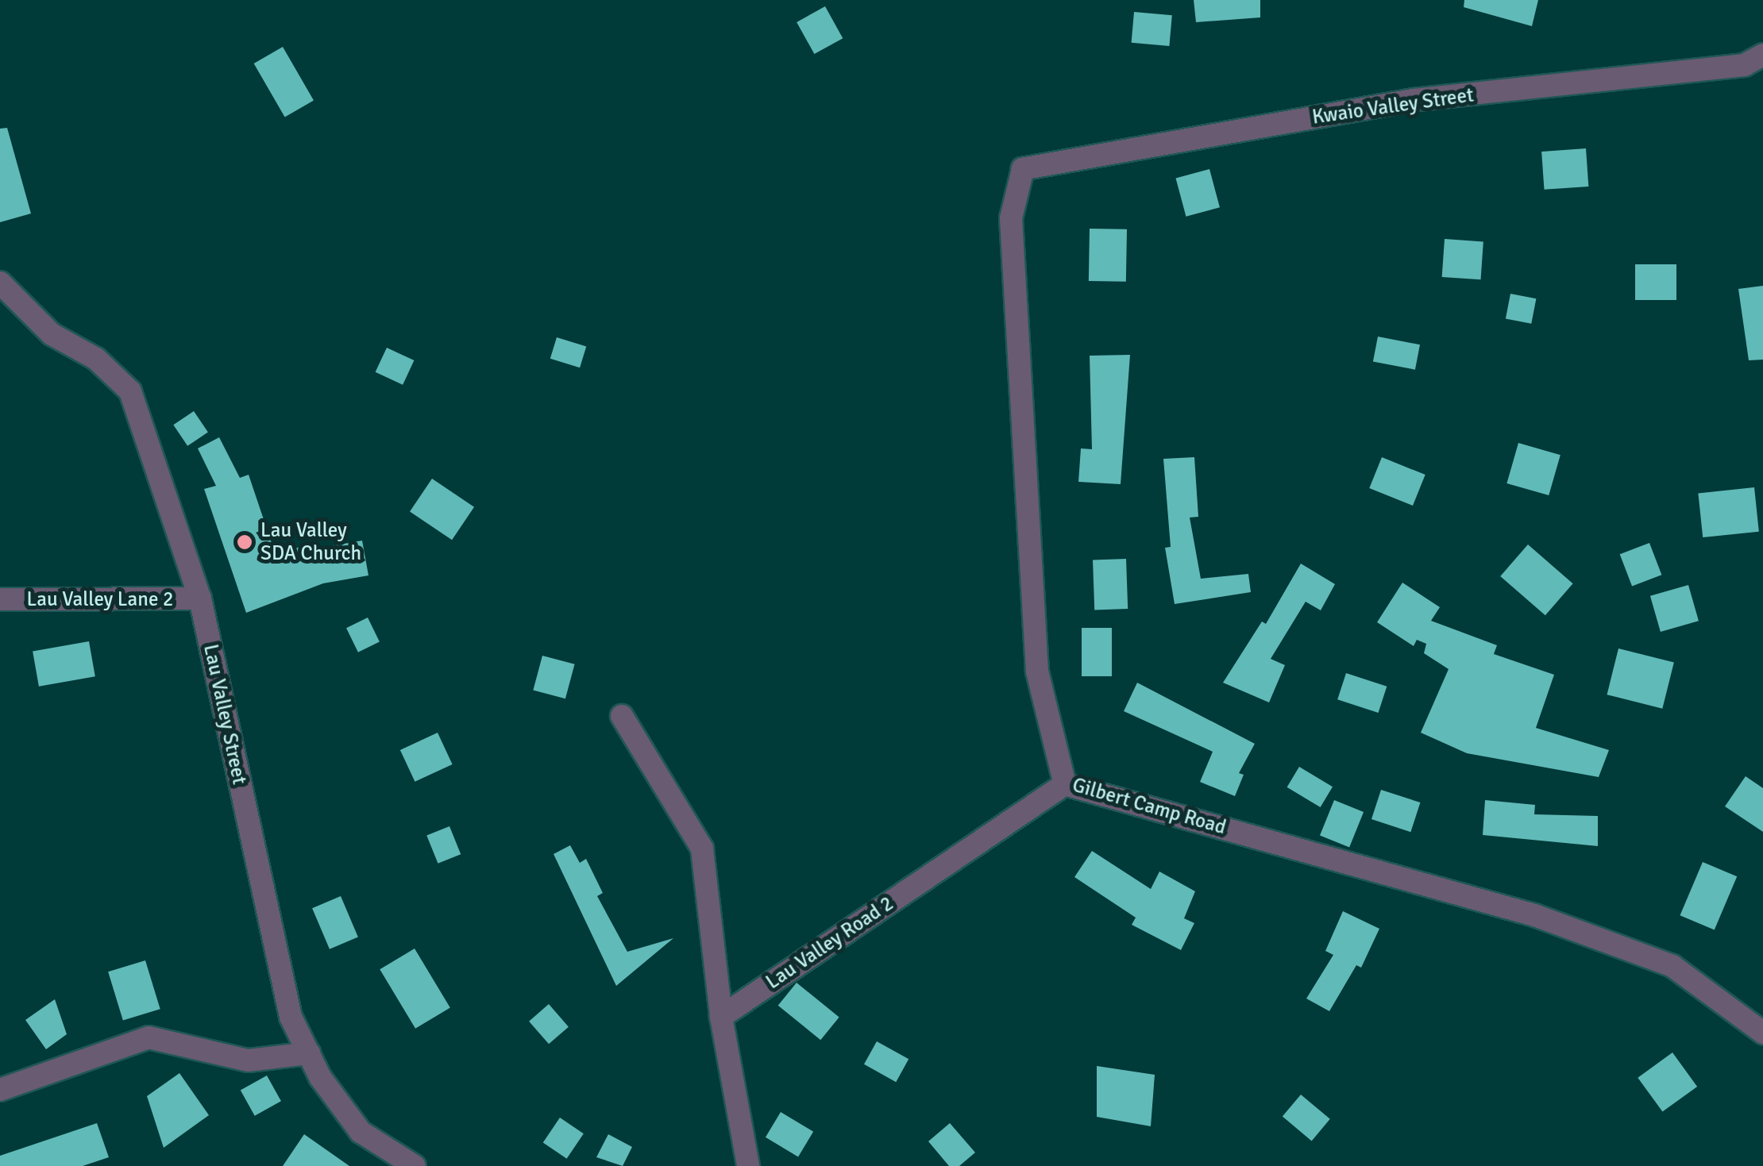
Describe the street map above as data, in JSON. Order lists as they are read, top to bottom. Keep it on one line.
{"streets":{"street":["Kwaio Valley Street","Lau Valley Lane 2","Lau Valley Street","Gilbert Camp Road","Lau Valley Road 2"]},"crossings":[["Kwaio Valley Street","Gilbert Camp Road"],["Lau Valley Lane 2","Lau Valley Street"],["Gilbert Camp Road","Lau Valley Road 2"]],"places":["Lau Valley SDA Church"]}
